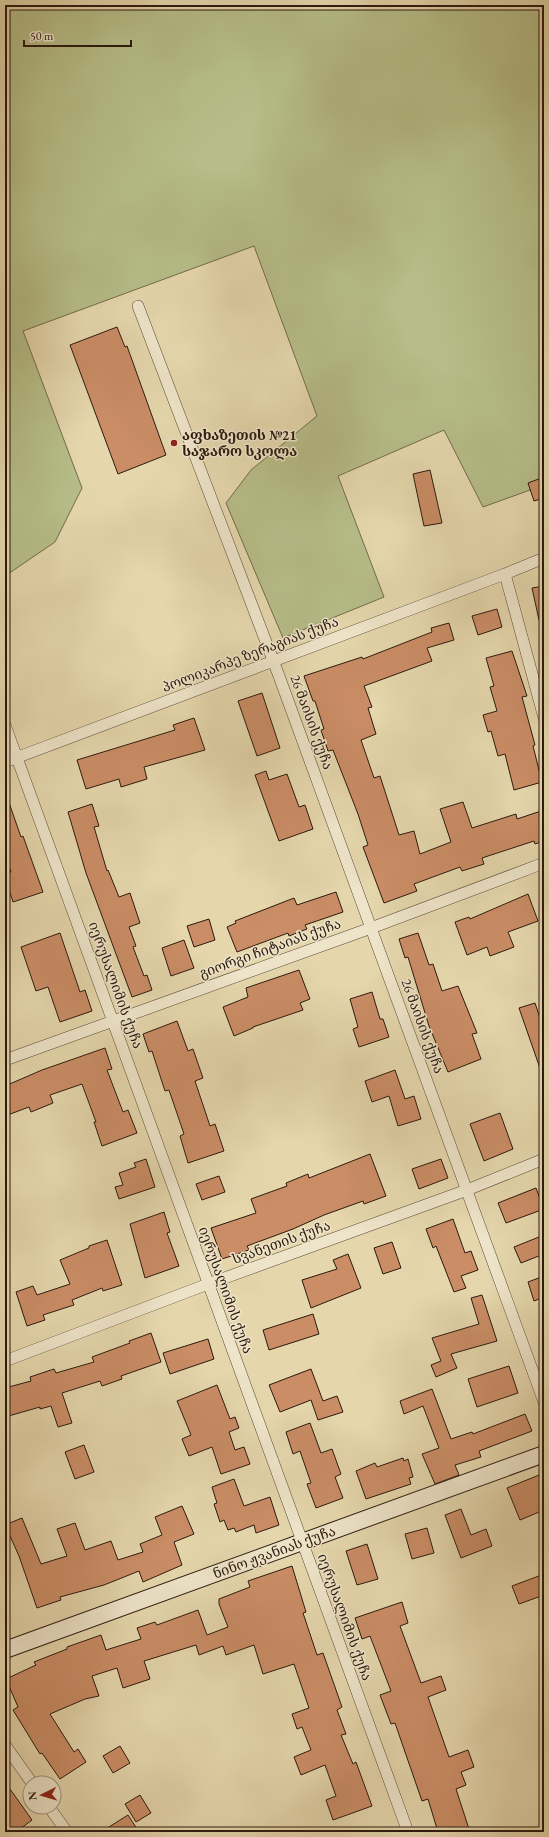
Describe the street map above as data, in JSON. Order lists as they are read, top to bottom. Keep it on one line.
{"streets":{"street":["პოლიკარპე ზერაგიას ქუჩა","26 მაისის ქუჩა","გიორგი ჩიტაიას ქუჩა","იერუსალიმის ქუჩა","სვანეთის ქუჩა","ნინო ჟვანიას ქუჩა"]},"crossings":[["პოლიკარპე ზერაგიას ქუჩა","26 მაისის ქუჩა"],["პოლიკარპე ზერაგიას ქუჩა","იერუსალიმის ქუჩა"],["26 მაისის ქუჩა","გიორგი ჩიტაიას ქუჩა"],["26 მაისის ქუჩა","სვანეთის ქუჩა"],["გიორგი ჩიტაიას ქუჩა","იერუსალიმის ქუჩა"],["იერუსალიმის ქუჩა","სვანეთის ქუჩა"],["იერუსალიმის ქუჩა","ნინო ჟვანიას ქუჩა"]],"places":["აფხაზეთის №21 საჯარო სკოლა"],"scale_bar":"50 m","north":"left"}
